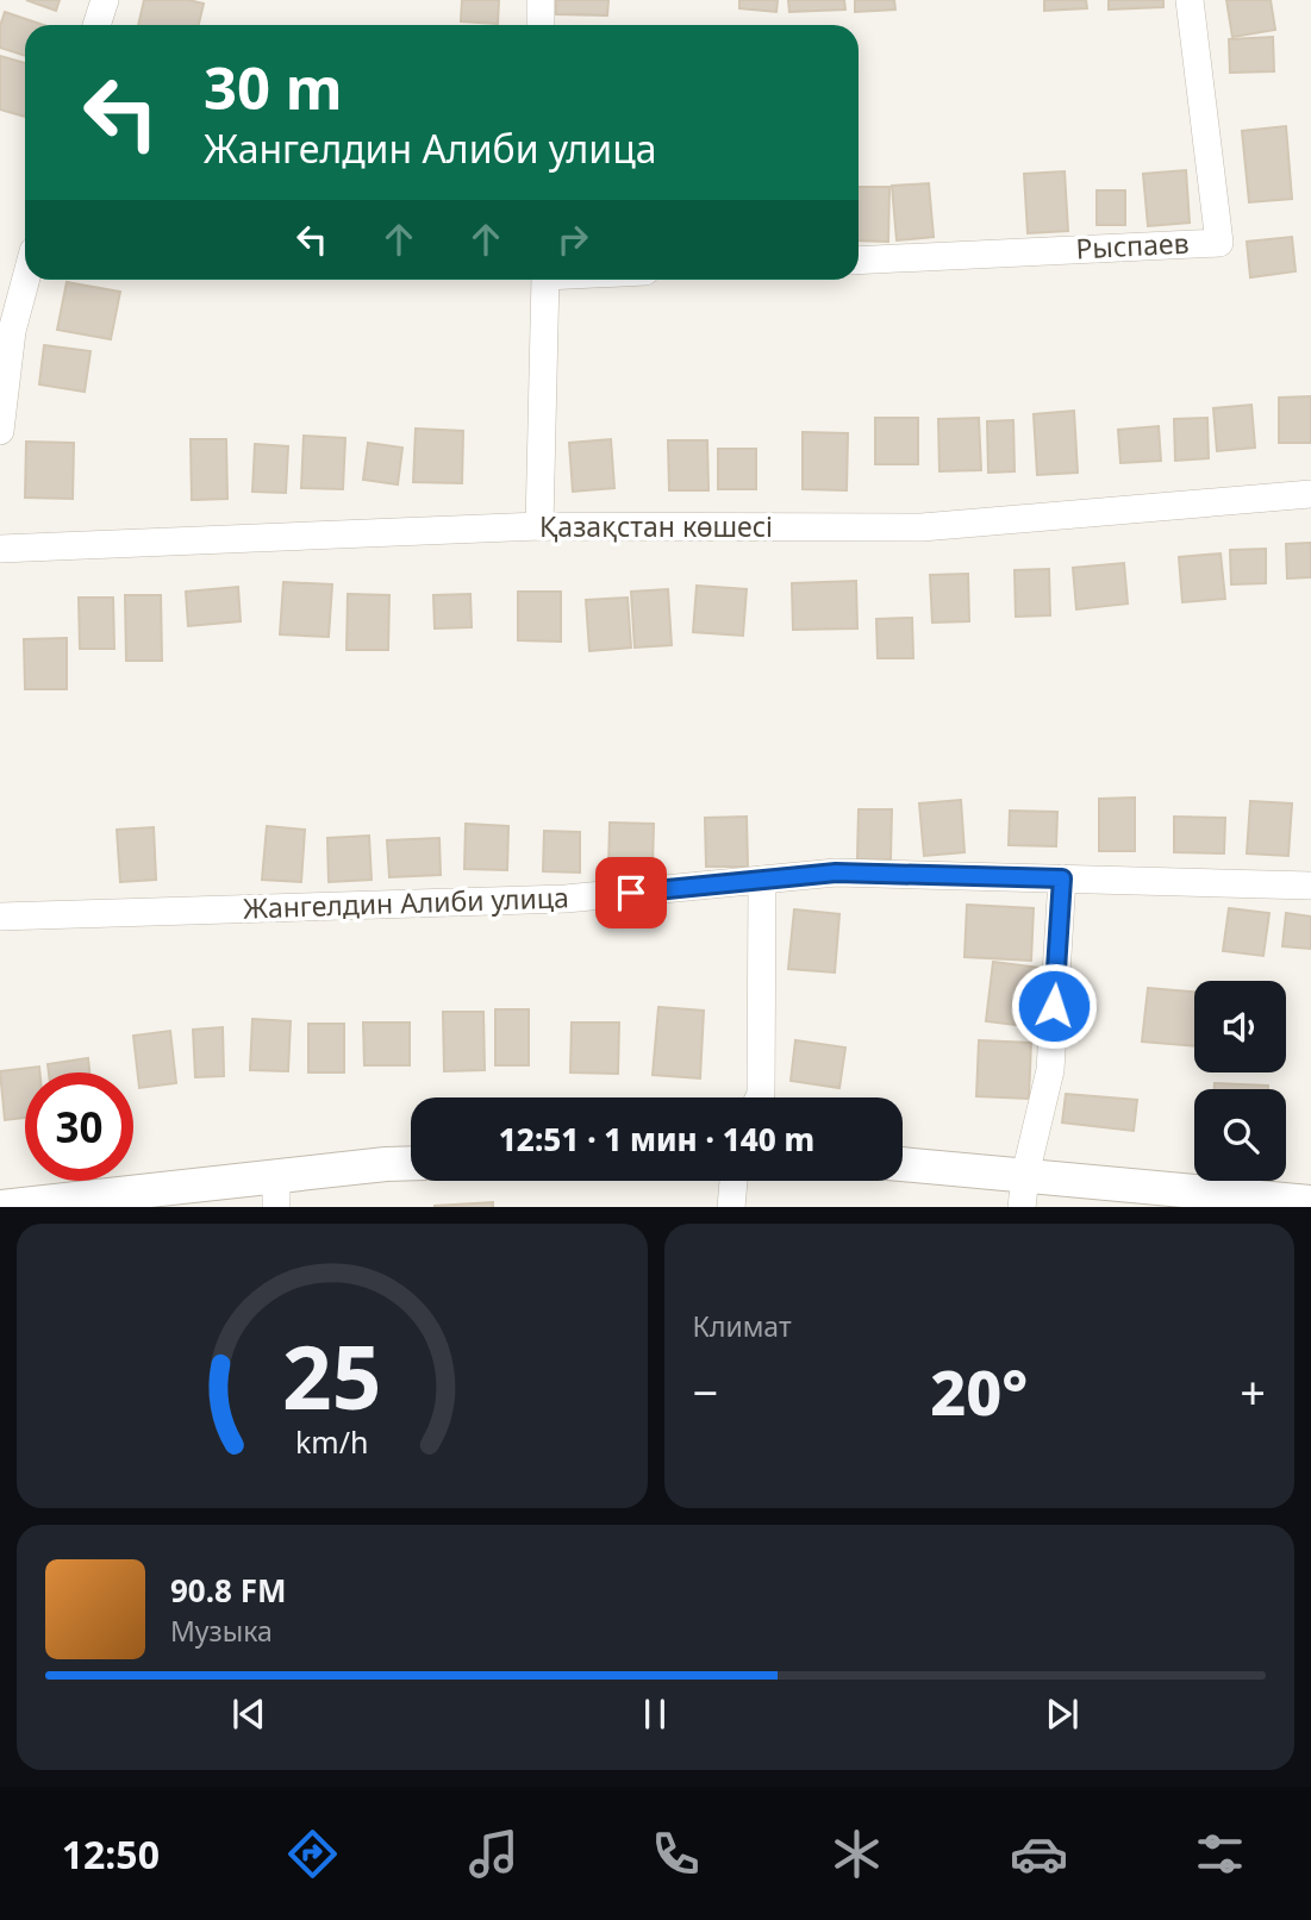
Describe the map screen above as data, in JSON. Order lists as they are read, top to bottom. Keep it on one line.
{"streets":{"street":["Рыспаев","Қазақстан көшесі","Жангелдин Алиби улица"]},"page":{"turn":["30 m","Жангелдин Алиби улица"],"limit":"30","trip":"12:51 · 1 мин · 140 m","tile":"Климат","heat":["−","20°","+"],"song":["90.8 FM","Музыка"],"tabs":"12:50","gauge":["25","km/h"]}}
